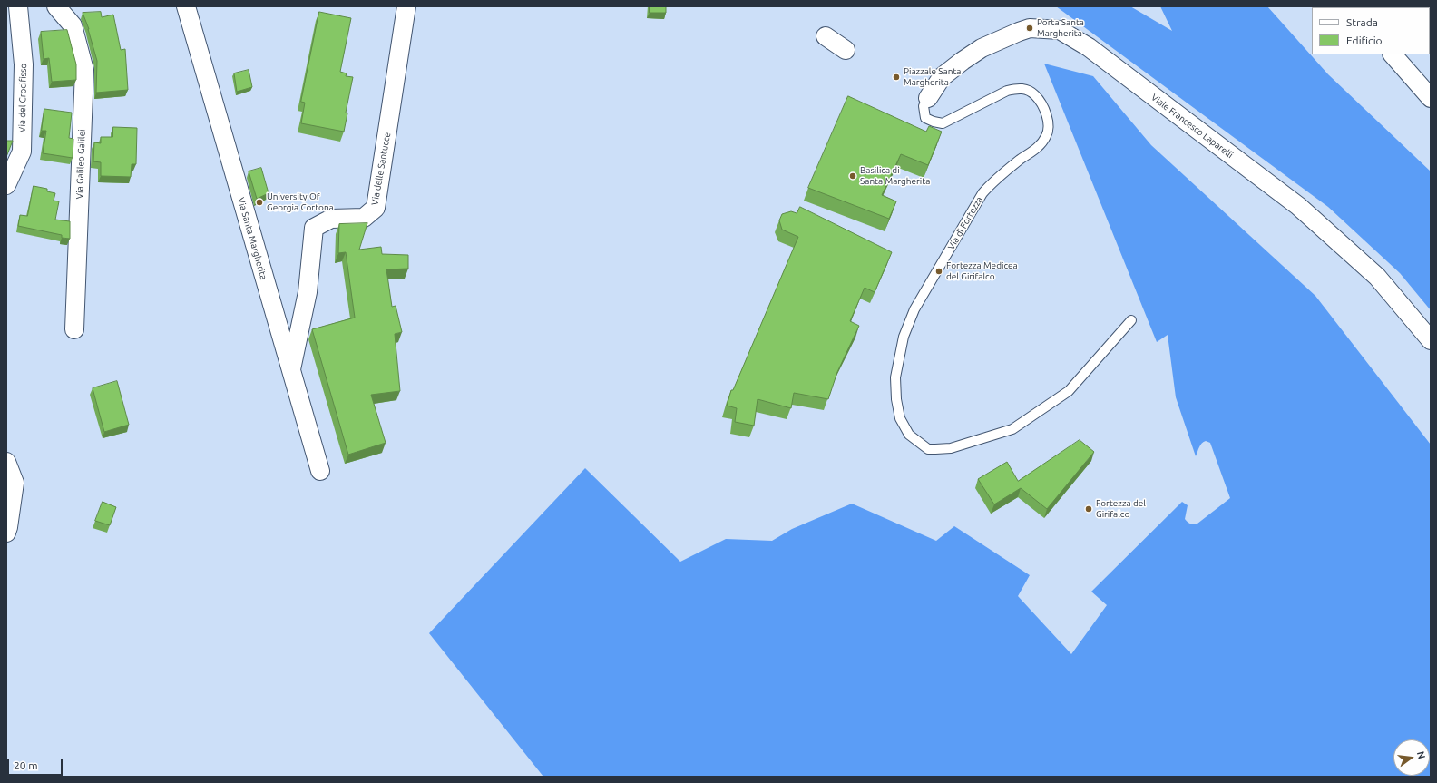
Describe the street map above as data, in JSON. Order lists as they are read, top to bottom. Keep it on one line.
{"streets":{"street":["Via del Crocifisso","Viale Francesco Laparelli","Via Galileo Galilei","Via delle Santucce","Via Santa Margherita"],"lane":["Via di Fortezza"]},"crossings":[["Viale Francesco Laparelli","Via di Fortezza"],["Via delle Santucce","Via Santa Margherita"]],"places":["Porta Santa Margherita","Piazzale Santa Margherita","Basilica di Santa Margherita","University Of Georgia Cortona","Fortezza Medicea del Girifalco","Fortezza del Girifalco"],"legend":["Strada","Edificio"],"scale_bar":"20 m","north":"right"}
